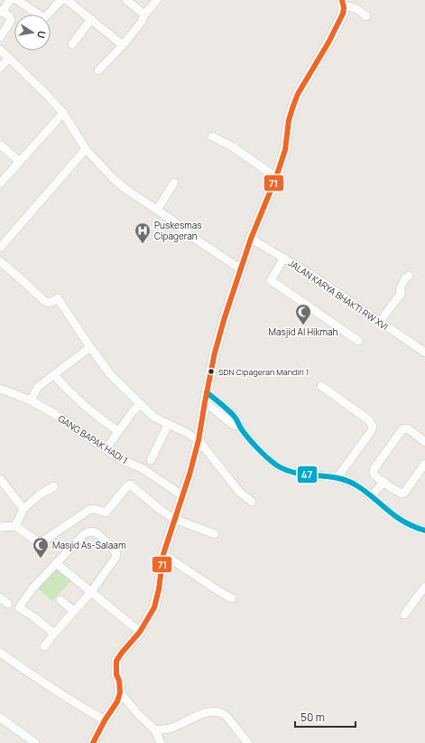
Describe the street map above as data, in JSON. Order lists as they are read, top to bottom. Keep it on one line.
{"streets":{"street":["JALAN KARYA BHAKTI RW XVI","GANG BAPAK HADI 1"]},"places":{"hospital":["Puskesmas Cipageran"],"mosque":["Masjid Al Hikmah","Masjid As-Salaam"],"other":["SDN Cipageran Mandiri 1"]},"lines":["transit line 71","transit line 47"],"scale_bar":"50 m","north":"right"}
